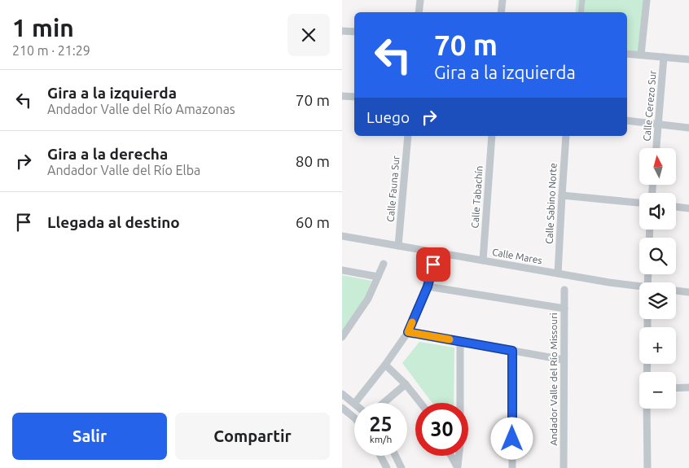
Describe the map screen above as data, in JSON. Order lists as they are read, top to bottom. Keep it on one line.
{"streets":{"street":["Calle Cerezo Sur","Calle Fauna Sur","Calle Tabachín","Calle Sabino Norte","Calle Mares","Andador Valle del Río Missouri"]},"crossings":[["Calle Fauna Sur","Calle Mares"],["Calle Tabachín","Calle Mares"],["Calle Sabino Norte","Calle Mares"]],"north":"top","page":{"heading":["1 min","210 m · 21:29"],"turn":["70 m","Gira a la izquierda"],"list":[{"name":"Gira a la izquierda","note":"Andador Valle del Río Amazonas","value":"70 m"},{"name":"Gira a la derecha","note":"Andador Valle del Río Elba","value":"80 m"},{"name":"Llegada al destino","value":"60 m"}],"then":"Luego","map_buttons":["+","−"],"speed":"25 km/h","limit":"30","buttons":["Salir","Compartir"]}}
